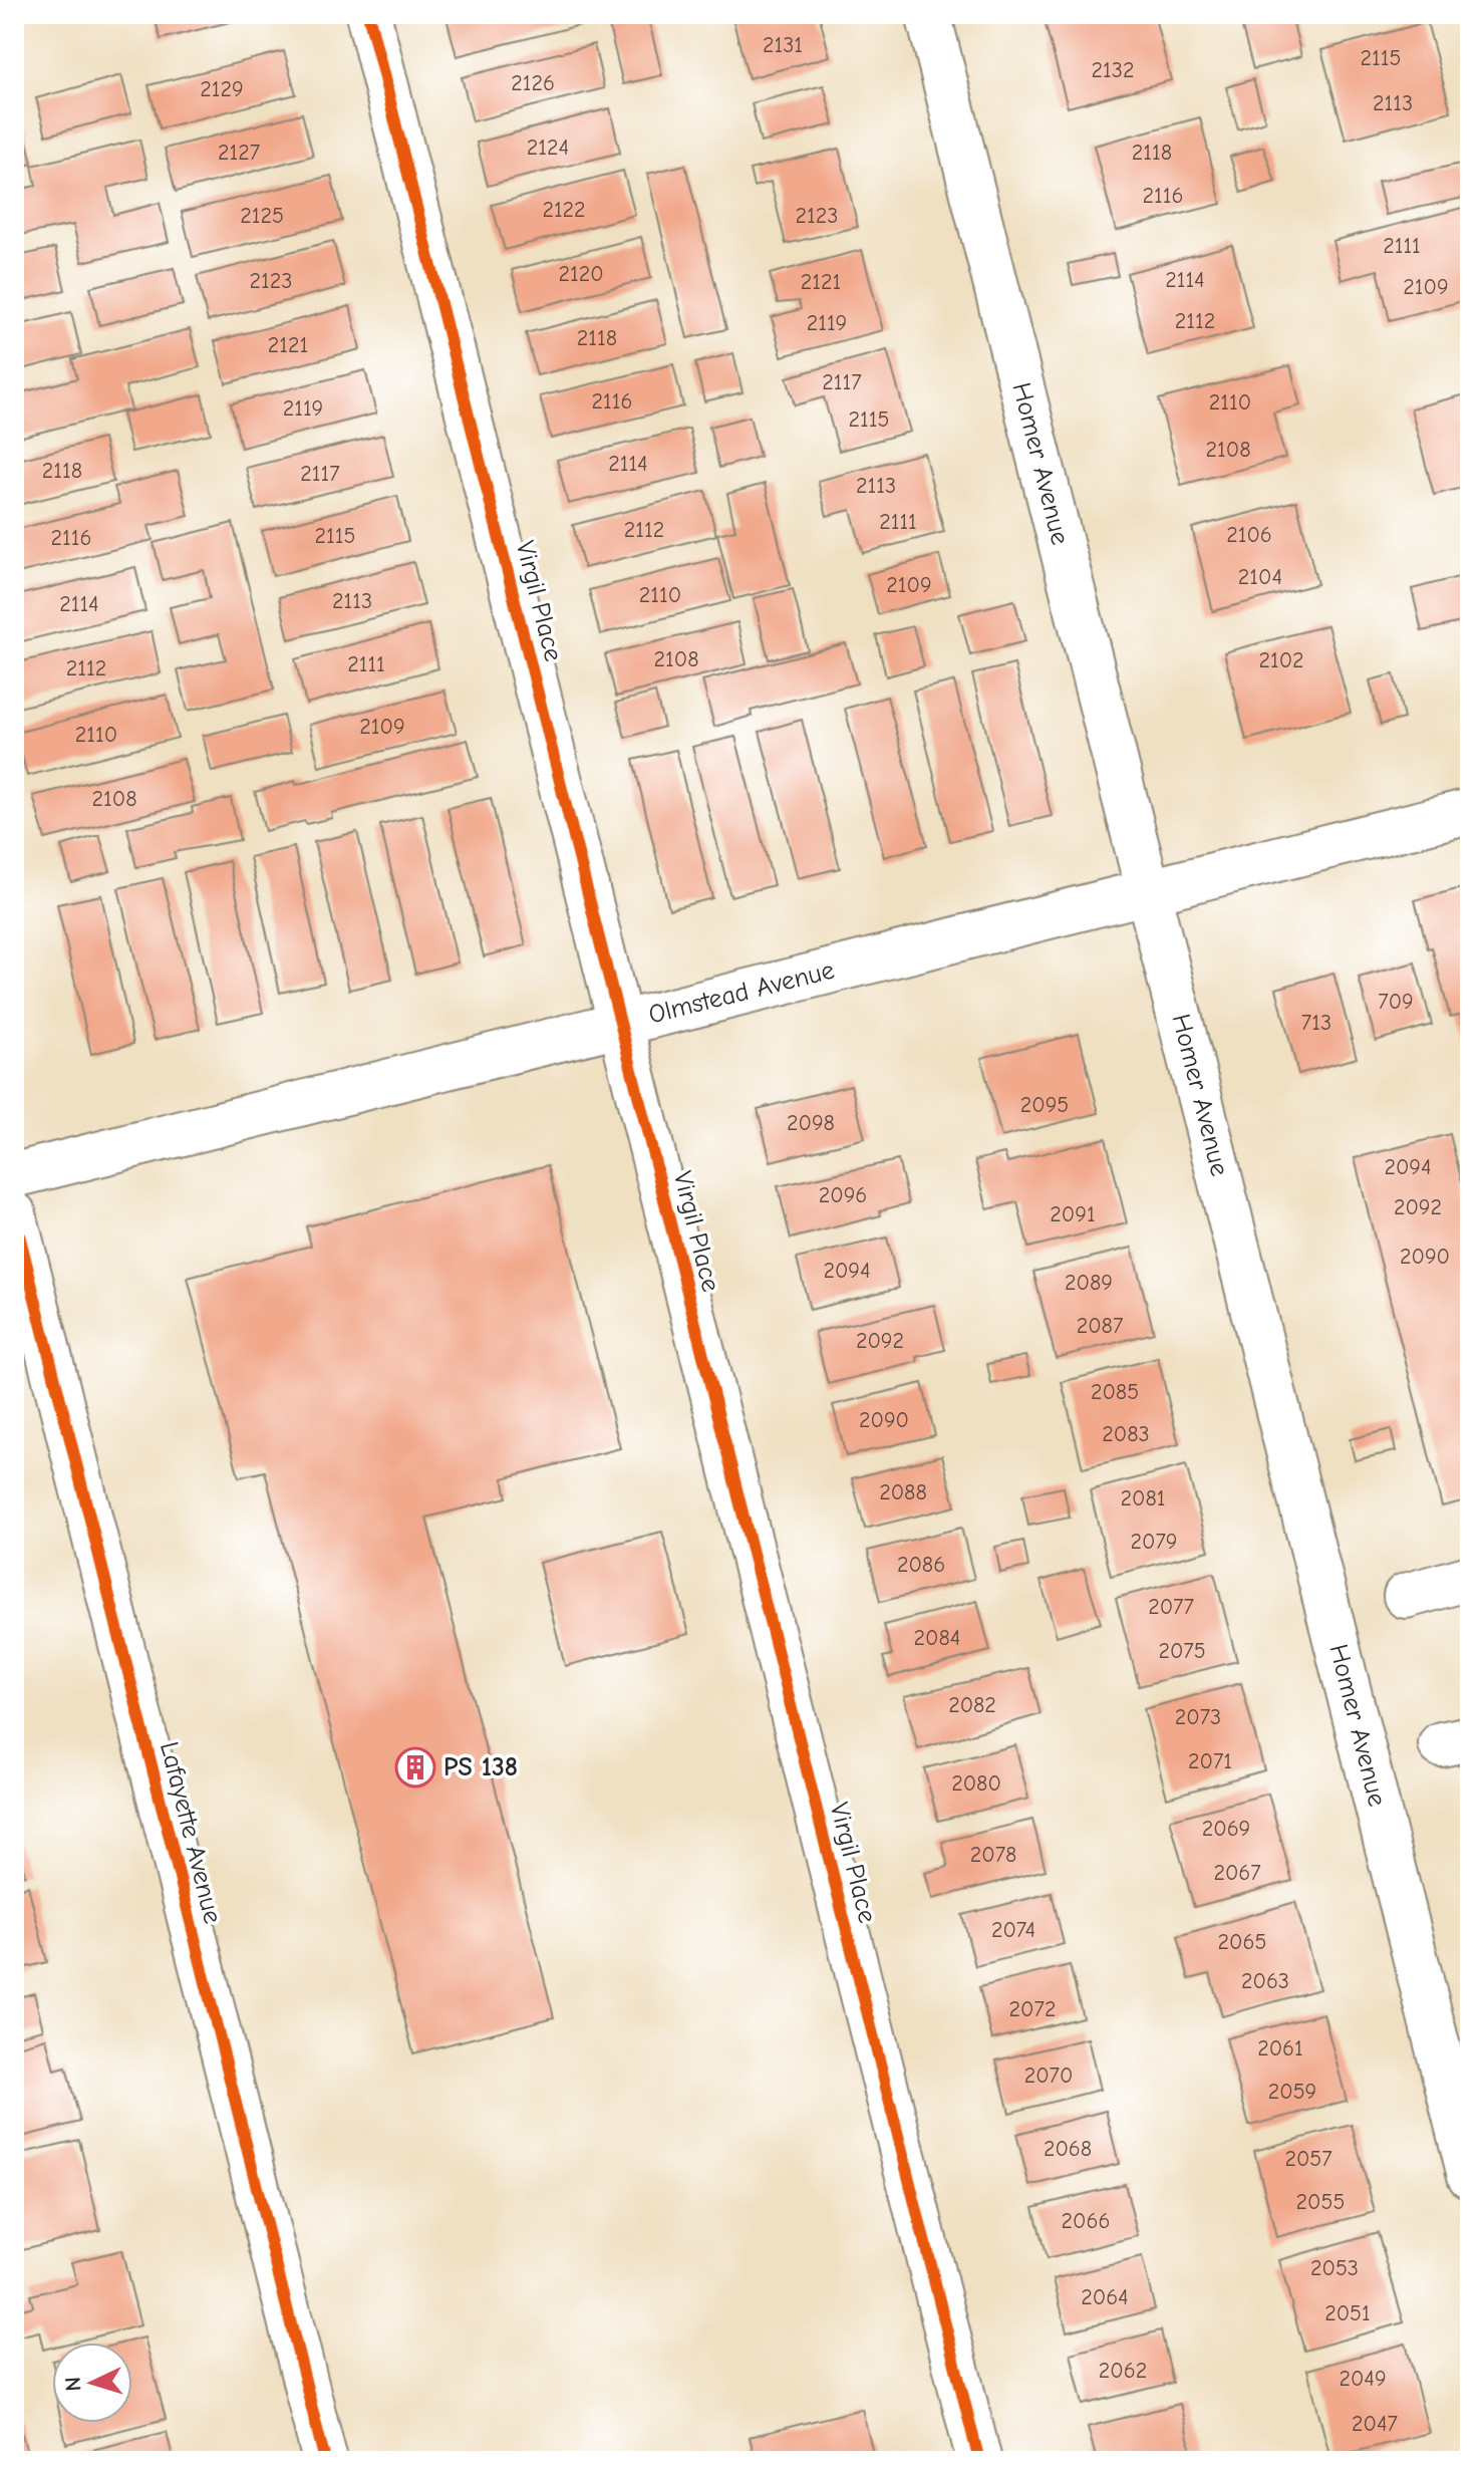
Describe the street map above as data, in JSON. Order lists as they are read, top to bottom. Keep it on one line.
{"streets":{"street":["Homer Avenue","Virgil Place","Olmstead Avenue","Lafayette Avenue"]},"crossings":[["Homer Avenue","Olmstead Avenue"],["Virgil Place","Olmstead Avenue"]],"places":{"building":["PS 138"]},"house_numbers":["2131","2115","2132","2126","2129","2113","2124","2127","2118","2116","2122","2125","2123","2111","2120","2114","2123","2121","2109","2112","2119","2118","2121","2117","2116","2110","2119","2115","2108","2114","2118","2117","2113","2111","2112","2106","2115","2116","2104","2109","2110","2113","2114","2108","2102","2111","2112","2109","2110","2108","709","713","2095","2098","2094","2096","2092","2091","2090","2094","2089","2087","2092","2085","2090","2083","2088","2081","2079","2086","2077","2084","2075","2082","2073","2071","2080","2069","2078","2067","2074","2065","2063","2072","2061","2070","2059","2068","2057","2055","2066","2053","2064","2051","2062","2049","2047"],"north":"left"}
